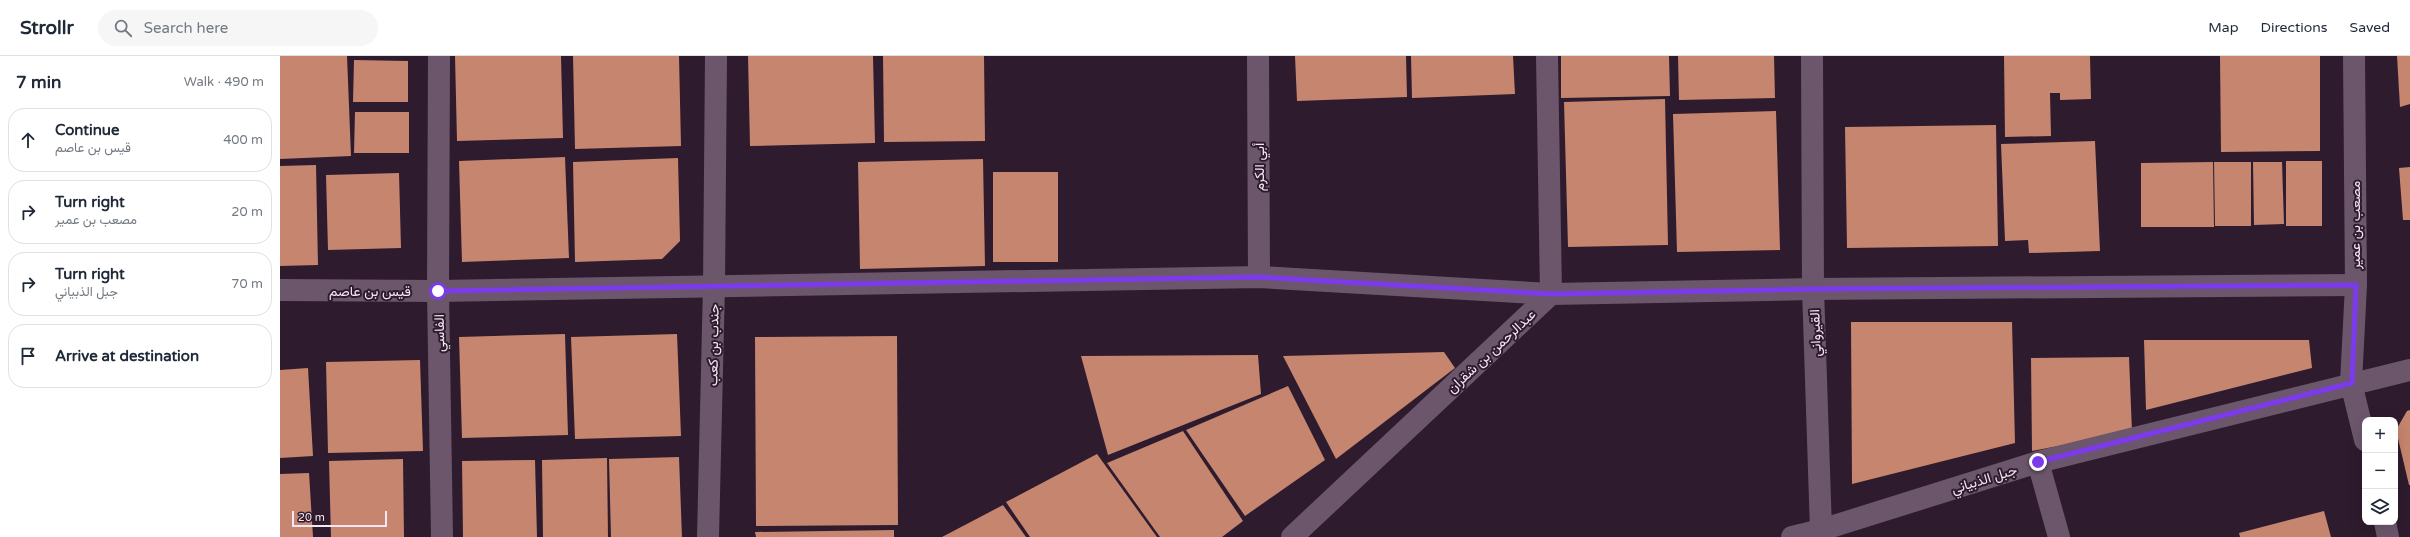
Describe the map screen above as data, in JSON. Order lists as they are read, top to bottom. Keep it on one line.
{"streets":{"street":["أبي الكرم","مصعب بن عمير","قيس بن عاصم","الفاسي","القيرواني","جندب بن كعب","عبدالرحمن بن شقران","جبل الذبياني"]},"crossings":[["أبي الكرم","قيس بن عاصم"],["مصعب بن عمير","قيس بن عاصم"],["مصعب بن عمير","جبل الذبياني"],["قيس بن عاصم","الفاسي"],["قيس بن عاصم","القيرواني"],["قيس بن عاصم","جندب بن كعب"],["قيس بن عاصم","عبدالرحمن بن شقران"],["القيرواني","جبل الذبياني"]],"scale_bar":"20 m","page":{"header":"Strollr","search":"Search here","nav":["Map","Directions","Saved"],"heading":["7 min","Walk · 490 m"],"list":[["Continue","قيس بن عاصم","400 m"],["Turn right","مصعب بن عمير","20 m"],["Turn right","جبل الذبياني","70 m"],"Arrive at destination"],"map_buttons":["+","−"],"scale":"20 m"}}
